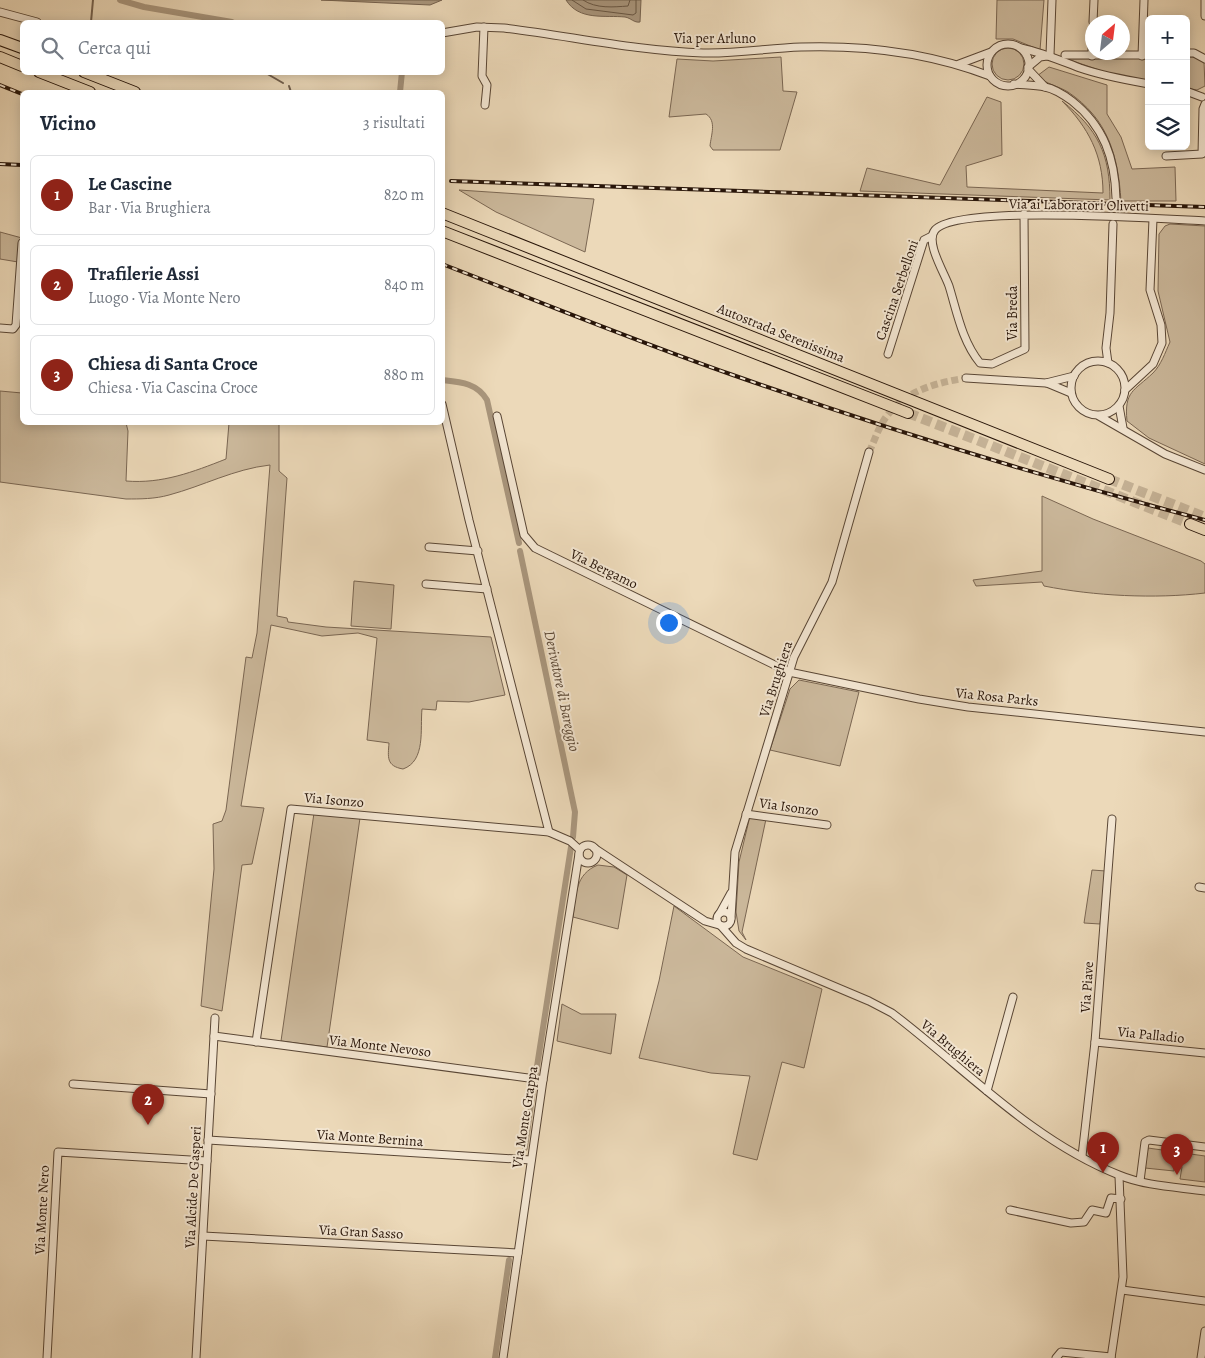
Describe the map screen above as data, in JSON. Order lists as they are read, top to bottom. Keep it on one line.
{"streets":{"highway":["Autostrada Serenissima"],"street":["Via per Arluno","Via ai Laboratori Olivetti","Cascina Serbelloni","Via Breda","Via Bergamo","Via Brughiera","Via Rosa Parks","Via Isonzo","Via Piave","Via Palladio","Via Monte Nevoso","Via Monte Grappa","Via Monte Bernina","Via Alcide De Gasperi","Via Monte Nero","Via Gran Sasso"]},"crossings":[["Via ai Laboratori Olivetti","Cascina Serbelloni"],["Via ai Laboratori Olivetti","Via Breda"],["Cascina Serbelloni","Via Breda"],["Via Bergamo","Via Brughiera"],["Via Bergamo","Via Rosa Parks"],["Via Brughiera","Via Rosa Parks"],["Via Brughiera","Via Isonzo"],["Via Brughiera","Via Piave"],["Via Isonzo","Via Monte Nevoso"],["Via Piave","Via Palladio"],["Via Monte Nevoso","Via Monte Grappa"],["Via Monte Nevoso","Via Alcide De Gasperi"],["Via Monte Grappa","Via Monte Bernina"],["Via Monte Grappa","Via Gran Sasso"],["Via Monte Bernina","Via Alcide De Gasperi"],["Via Alcide De Gasperi","Via Monte Nero"],["Via Alcide De Gasperi","Via Gran Sasso"]],"water":["Derivatore di Bareggio"],"north":"top right","page":{"map_buttons":["+","−"],"search":"Cerca qui","heading":["Vicino","3 risultati"],"list":[{"mark":"1","name":"Le Cascine","note":"Bar · Via Brughiera","value":"820 m"},{"mark":"2","name":"Trafilerie Assi","note":"Luogo · Via Monte Nero","value":"840 m"},{"mark":"3","name":"Chiesa di Santa Croce","note":"Chiesa · Via Cascina Croce","value":"880 m"}],"pins":["2","1","3"]}}
